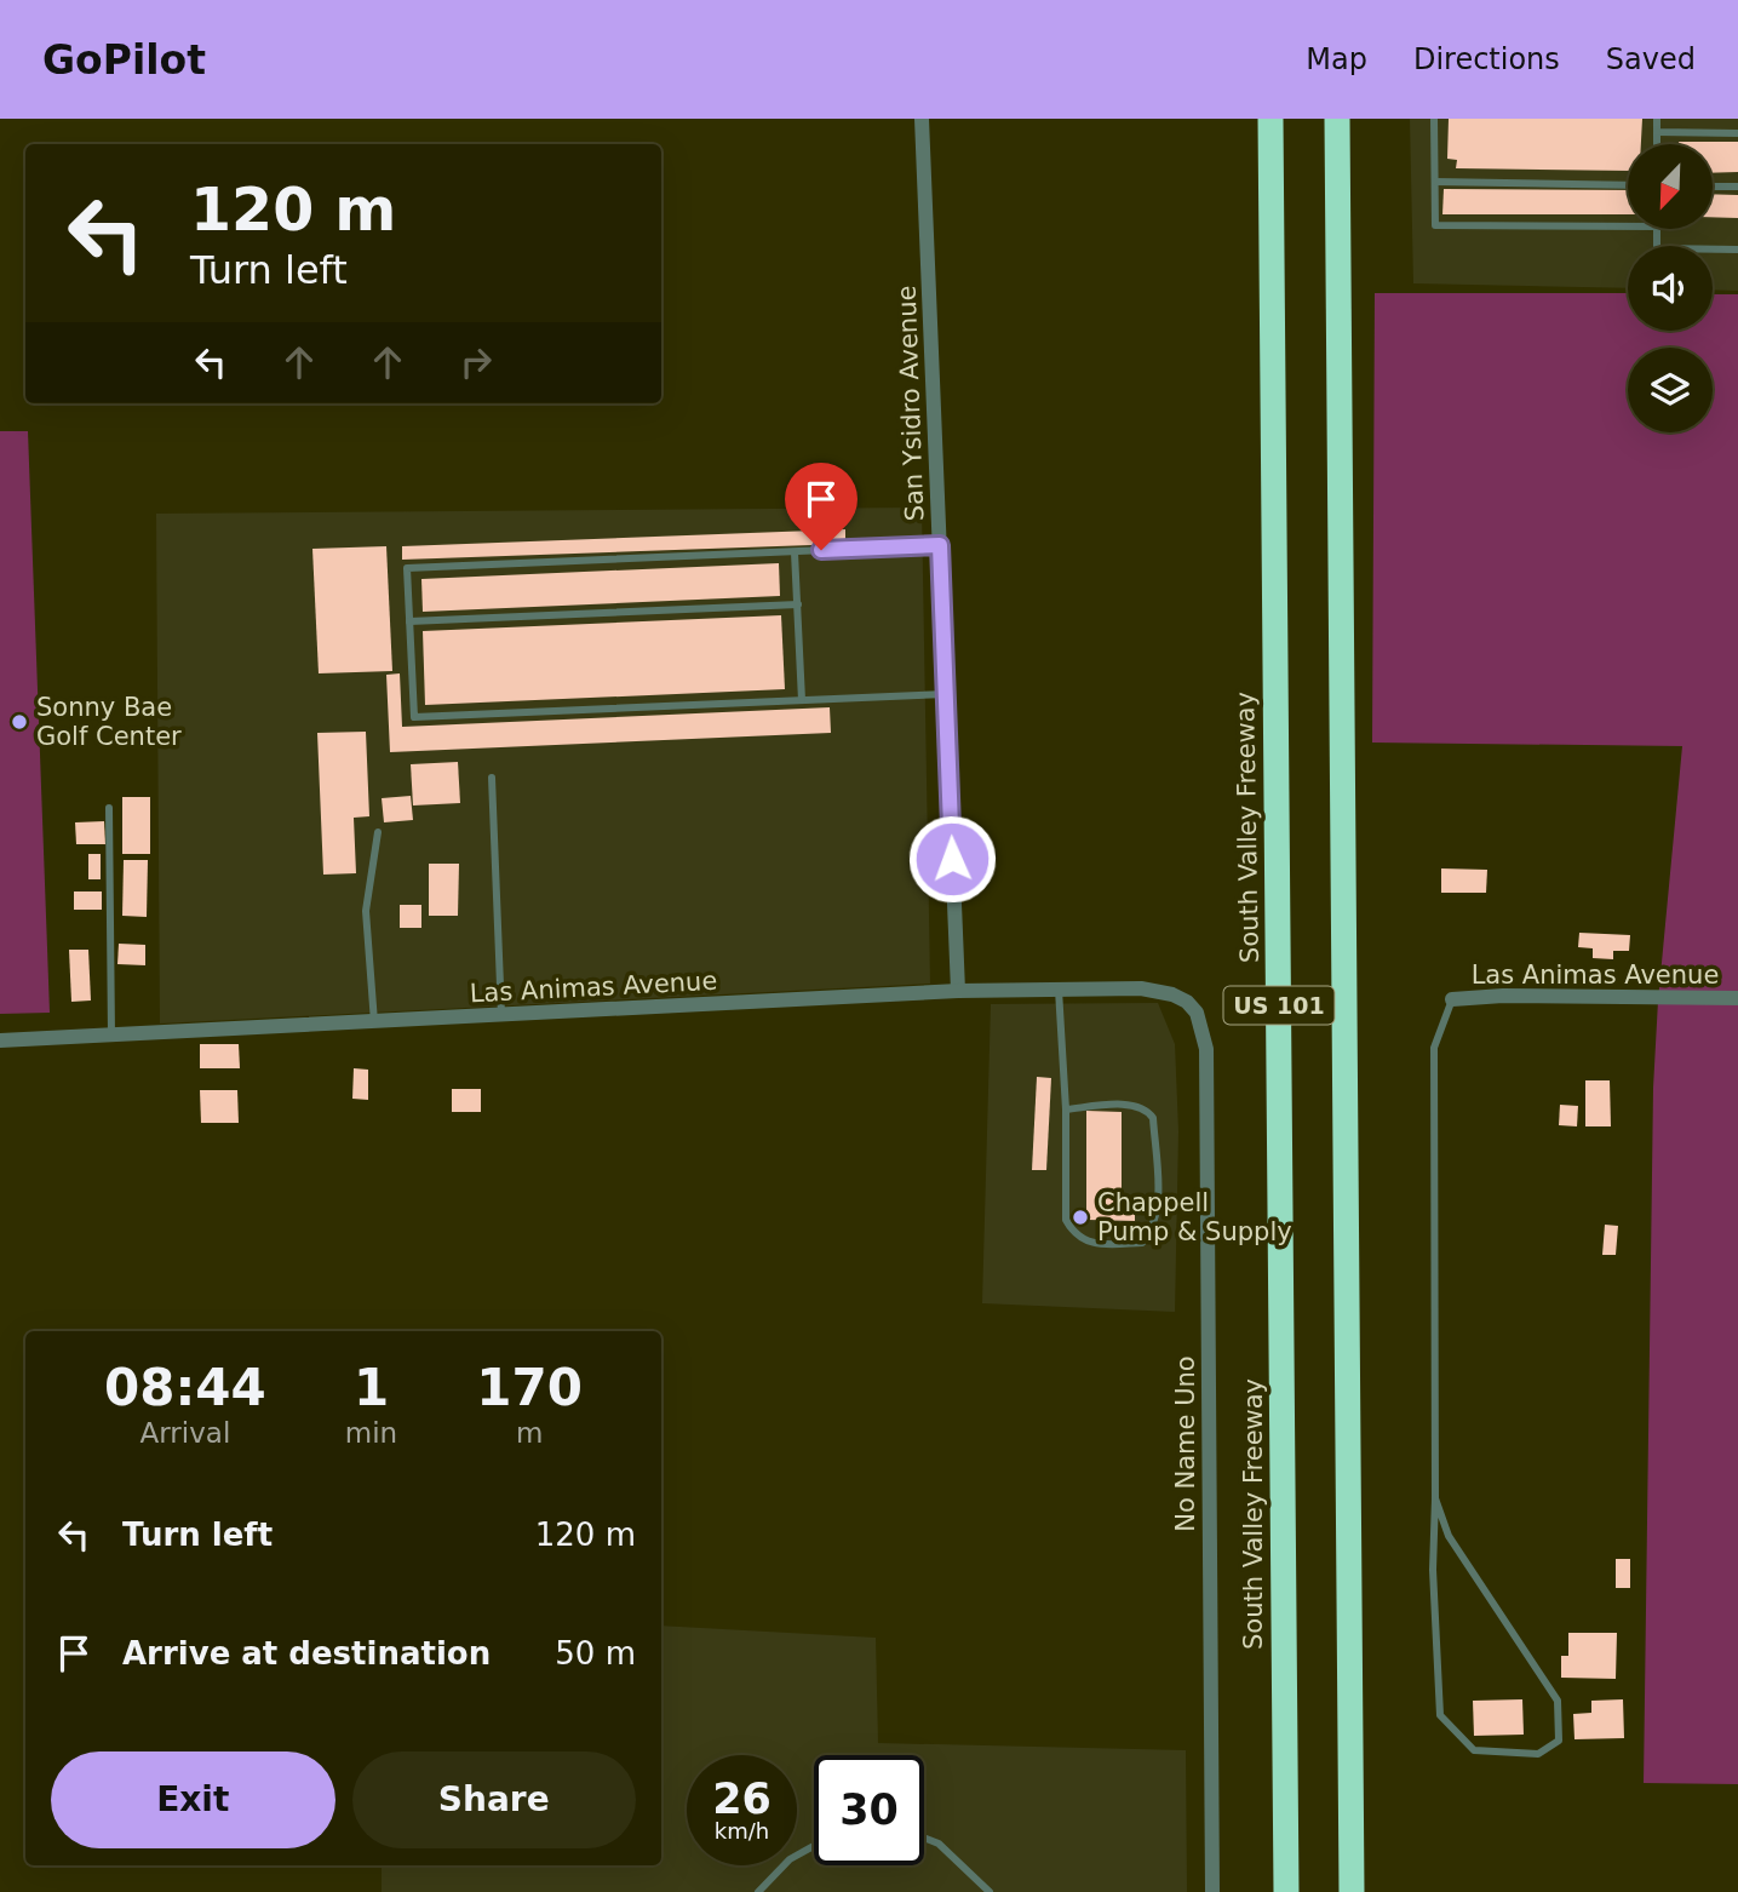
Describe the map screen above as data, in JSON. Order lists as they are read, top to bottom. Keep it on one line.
{"streets":{"highway":["South Valley Freeway","US 101"],"street":["San Ysidro Avenue","Las Animas Avenue","No Name Uno"]},"crossings":[["San Ysidro Avenue","Las Animas Avenue"],["Las Animas Avenue","No Name Uno"]],"places":["Sonny Bae Golf Center","Chappell Pump & Supply"],"north":"bottom left","page":{"header":"GoPilot","nav":["Map","Directions","Saved"],"turn":["120 m","Turn left"],"eta":["08:44","Arrival","1","min","170","m"],"list":[{"name":"Turn left","value":"120 m"},{"name":"Arrive at destination","value":"50 m"}],"buttons":["Exit","Share"],"speed":"26 km/h","limit":"30"}}
